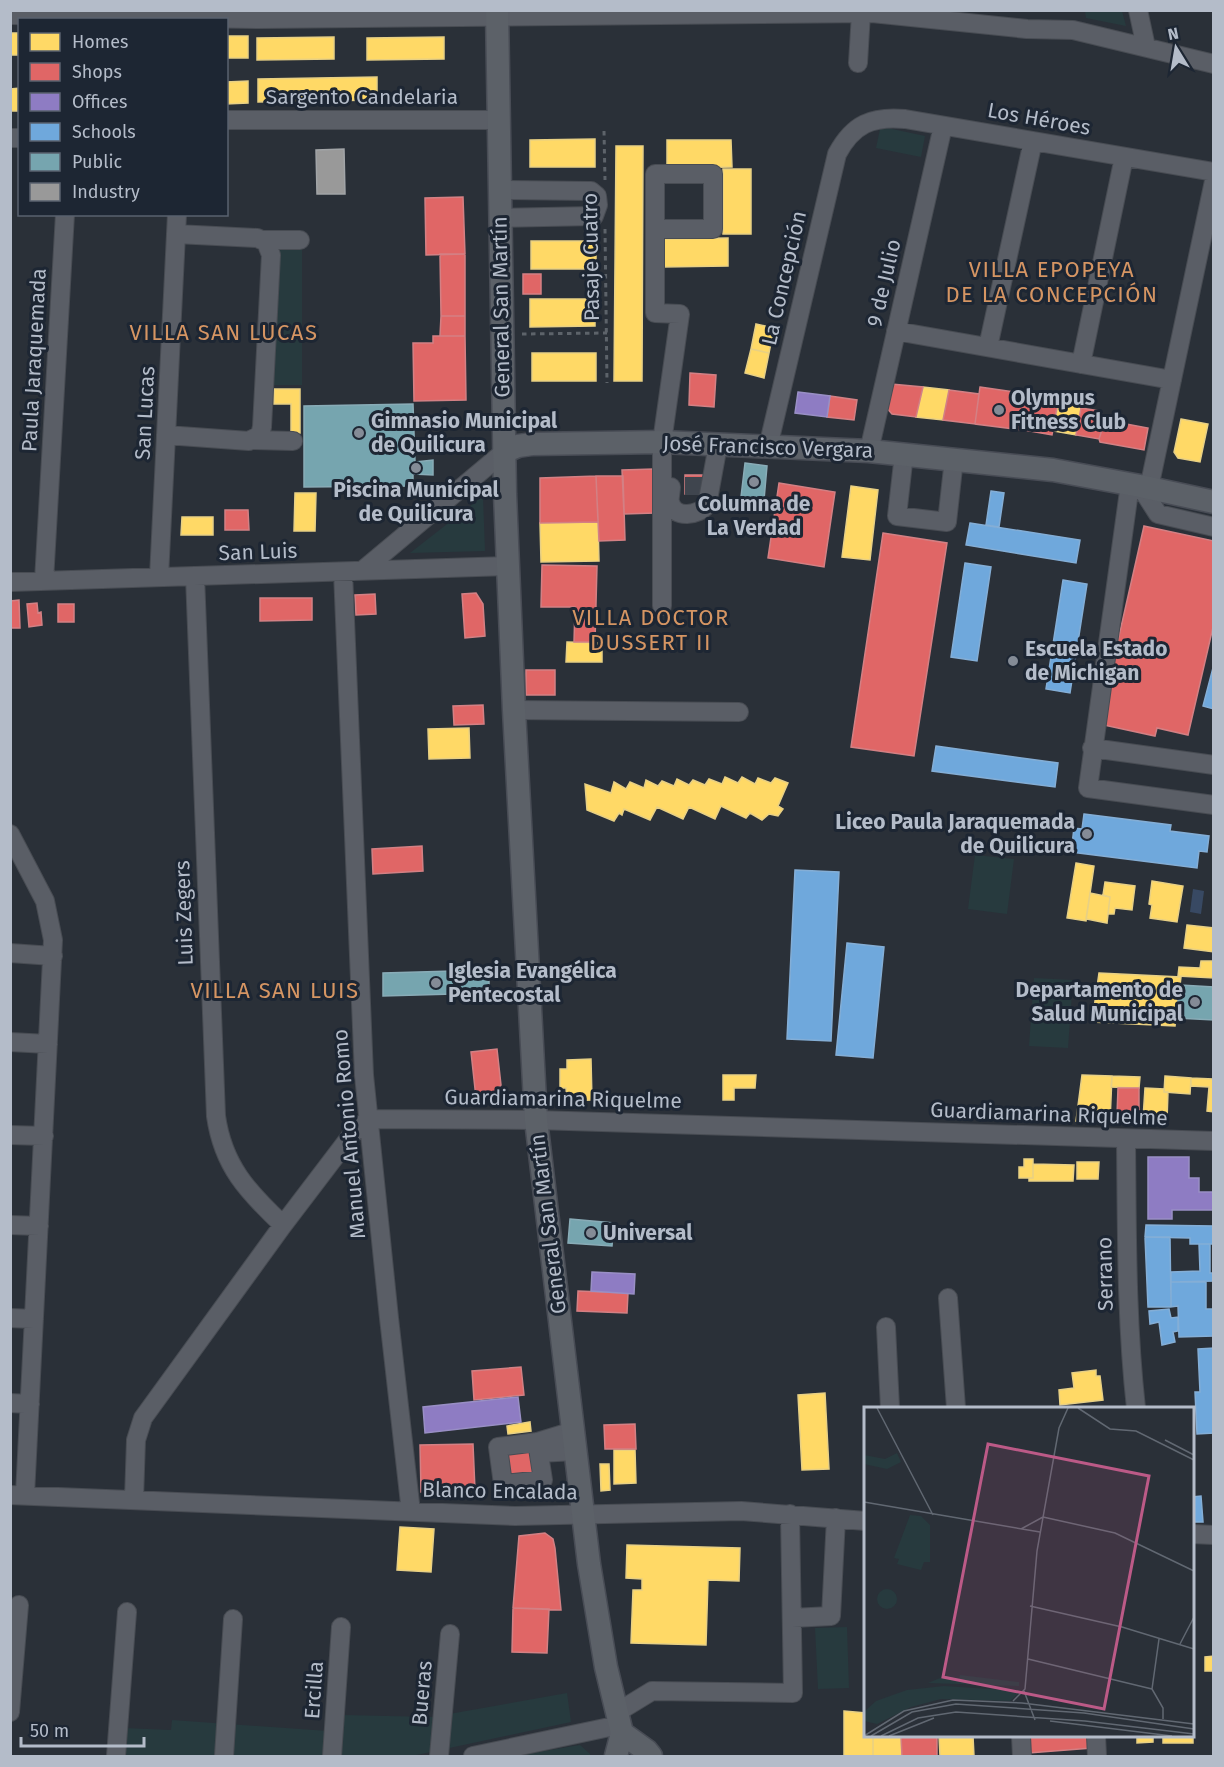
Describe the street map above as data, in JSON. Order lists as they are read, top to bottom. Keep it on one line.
{"streets":{"main road":["General San Martín","José Francisco Vergara"],"street":["Sargento Candelaria","Los Héroes","La Concepción","9 de Julio","Paula Jaraquemada","San Lucas","San Luis","Luis Zegers","Guardiamarina Riquelme","Manuel Antonio Romo","Serrano","Blanco Encalada","Ercilla","Bueras"],"path":["Pasaje Cuatro"]},"crossings":[["Sargento Candelaria","General San Martín"],["Los Héroes","La Concepción"],["Los Héroes","9 de Julio"],["La Concepción","José Francisco Vergara"],["9 de Julio","José Francisco Vergara"],["General San Martín","José Francisco Vergara"],["General San Martín","San Luis"],["General San Martín","Guardiamarina Riquelme"],["General San Martín","Blanco Encalada"],["Paula Jaraquemada","San Luis"],["San Lucas","San Luis"],["José Francisco Vergara","San Luis"],["San Luis","Luis Zegers"],["San Luis","Manuel Antonio Romo"],["Guardiamarina Riquelme","Manuel Antonio Romo"],["Guardiamarina Riquelme","Serrano"],["Manuel Antonio Romo","Blanco Encalada"]],"districts":["VILLA EPOPEYA DE LA CONCEPCIÓN","VILLA SAN LUCAS","VILLA DOCTOR DUSSERT II","VILLA SAN LUIS"],"places":["Olympus Fitness Club","Gimnasio Municipal de Quilicura","Piscina Municipal de Quilicura","Columna de La Verdad","Escuela Estado de Michigan","Liceo Paula Jaraquemada de Quilicura","Iglesia Evangélica Pentecostal","Departamento de Salud Municipal","Universal"],"legend":["Homes","Shops","Offices","Schools","Public","Industry"],"scale_bar":"50 m","north":"top"}
